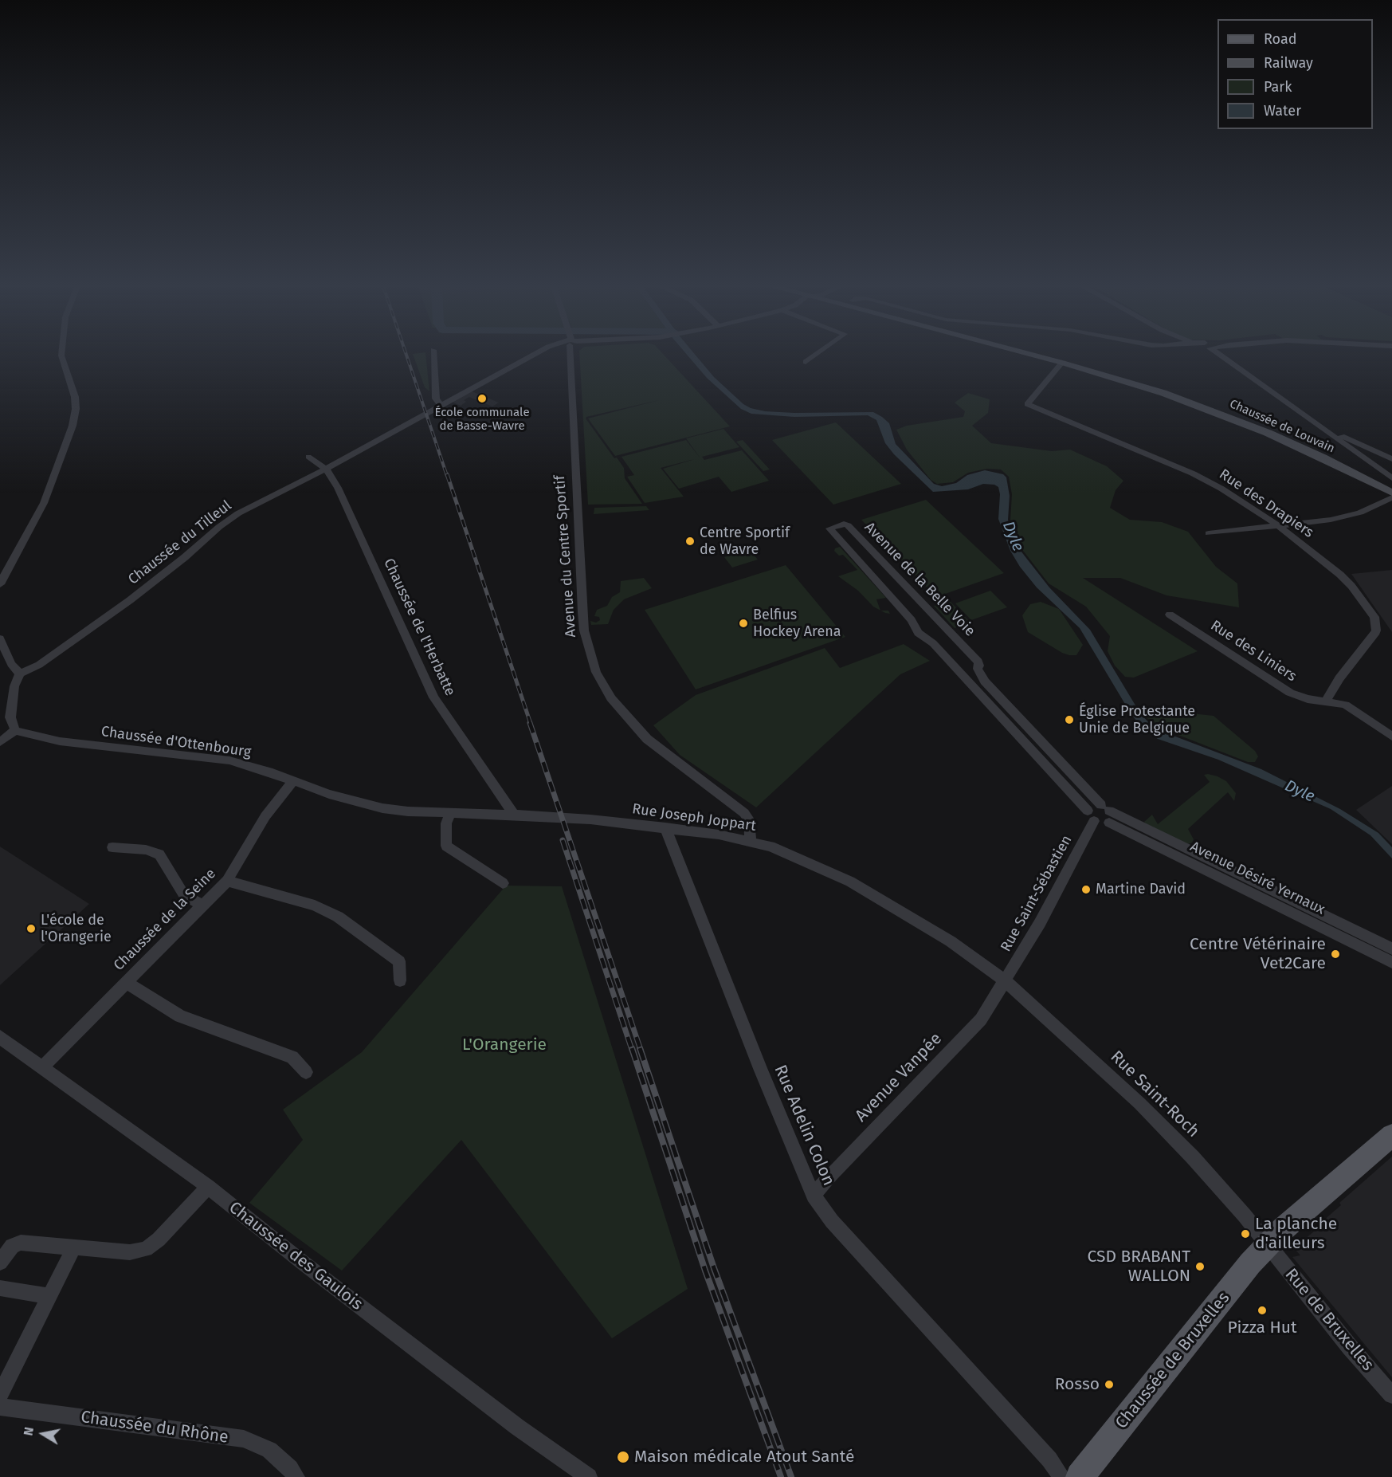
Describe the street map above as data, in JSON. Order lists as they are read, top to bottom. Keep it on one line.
{"streets":{"main road":["Chaussée de Louvain","Chaussée de Bruxelles"],"street":["Rue des Drapiers","Chaussée du Tilleul","Avenue du Centre Sportif","Avenue de la Belle Voie","Chaussée de l'Herbatte","Rue des Liniers","Chaussée d'Ottenbourg","Rue Joseph Joppart","Avenue Désiré Yernaux","Rue Saint-Sébastien","Chaussée de la Seine","Avenue Vanpée","Rue Saint-Roch","Rue Adelin Colon","Chaussée des Gaulois","Rue de Bruxelles","Chaussée du Rhône"]},"crossings":[["Chaussée de Louvain","Rue des Drapiers"],["Rue des Drapiers","Rue des Liniers"],["Chaussée du Tilleul","Chaussée de l'Herbatte"],["Avenue du Centre Sportif","Rue Joseph Joppart"],["Avenue de la Belle Voie","Avenue Désiré Yernaux"],["Avenue de la Belle Voie","Rue Saint-Sébastien"],["Chaussée de l'Herbatte","Chaussée d'Ottenbourg"],["Chaussée de l'Herbatte","Rue Joseph Joppart"],["Chaussée d'Ottenbourg","Rue Joseph Joppart"],["Chaussée d'Ottenbourg","Chaussée de la Seine"],["Rue Joseph Joppart","Rue Saint-Sébastien"],["Rue Joseph Joppart","Avenue Vanpée"],["Rue Joseph Joppart","Rue Saint-Roch"],["Rue Joseph Joppart","Rue Adelin Colon"],["Rue Saint-Sébastien","Avenue Vanpée"],["Rue Saint-Sébastien","Rue Saint-Roch"],["Chaussée de la Seine","Chaussée des Gaulois"],["Avenue Vanpée","Rue Saint-Roch"],["Avenue Vanpée","Rue Adelin Colon"],["Rue Saint-Roch","Rue de Bruxelles"],["Rue Saint-Roch","Chaussée de Bruxelles"],["Rue de Bruxelles","Chaussée de Bruxelles"]],"water":["Dyle"],"parks":["L'Orangerie"],"places":["École communale de Basse-Wavre","Centre Sportif de Wavre","Belfius Hockey Arena","Église Protestante Unie de Belgique","Martine David","L'école de l'Orangerie","Centre Vétérinaire Vet2Care","La planche d'ailleurs","CSD BRABANT WALLON","Pizza Hut","Rosso","Maison médicale Atout Santé"],"legend":["Road","Railway","Park","Water"],"north":"left"}
